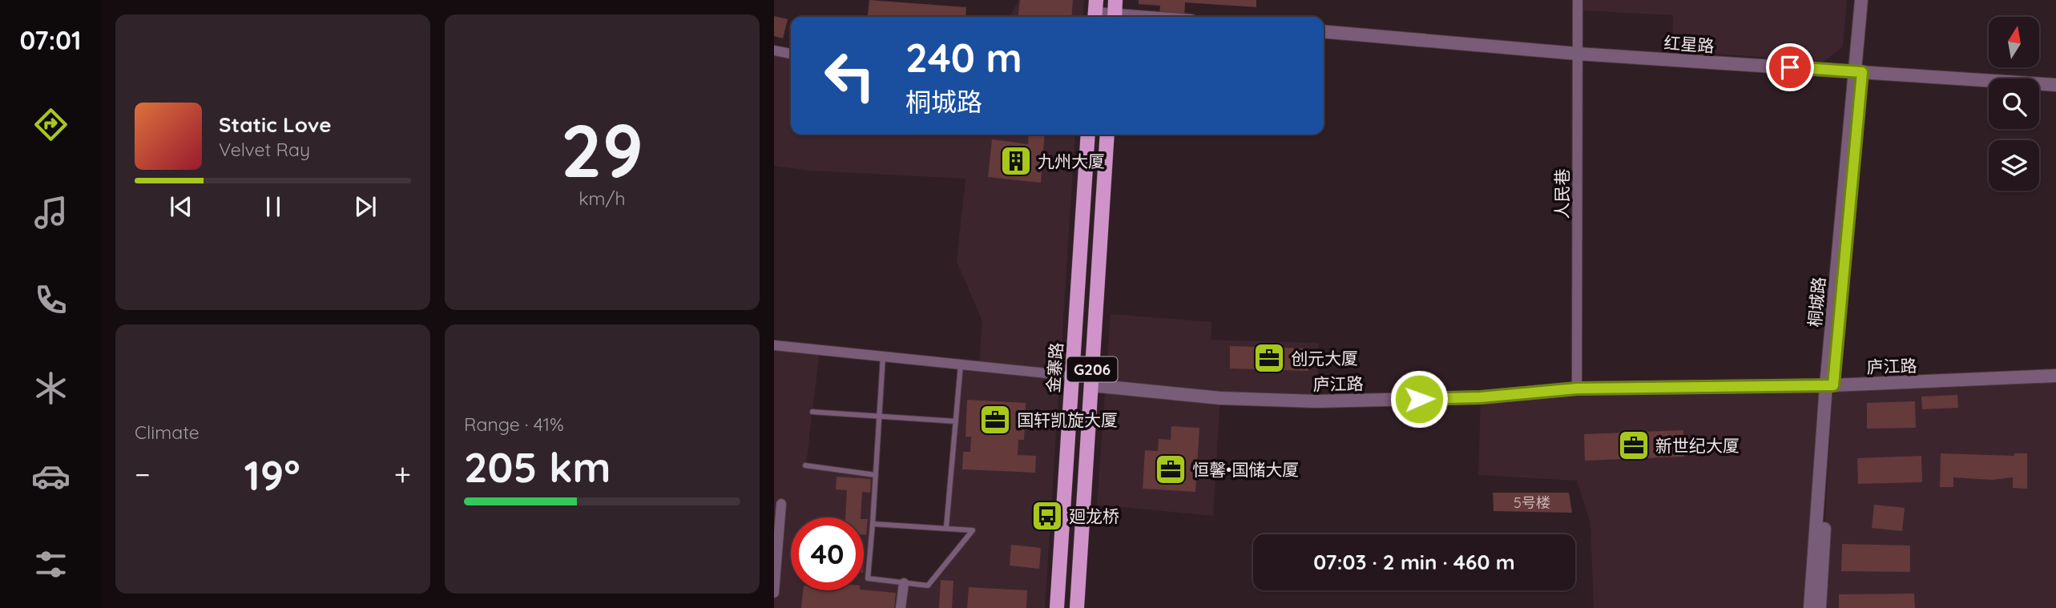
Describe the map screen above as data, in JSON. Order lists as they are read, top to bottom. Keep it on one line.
{"streets":{"main road":["金寨路","G206"],"street":["红星路","人民巷","桐城路","庐江路"]},"crossings":[["红星路","人民巷"],["红星路","桐城路"],["人民巷","庐江路"],["桐城路","庐江路"],["庐江路","G206"]],"places":{"building":["九州大厦"],"office":["创元大厦","国轩凯旋大厦","新世纪大厦","恒馨•国储大厦"],"bus stop":["廻龙桥"]},"house_numbers":["5号楼"],"north":"top","page":{"tabs":"07:01","tile":[["29","km/h"],"Climate",["Range · 41%","205 km"]],"turn":["240 m","桐城路"],"song":["Static Love","Velvet Ray"],"heat":["−","19°","+"],"limit":"40","trip":"07:03 · 2 min · 460 m"}}
